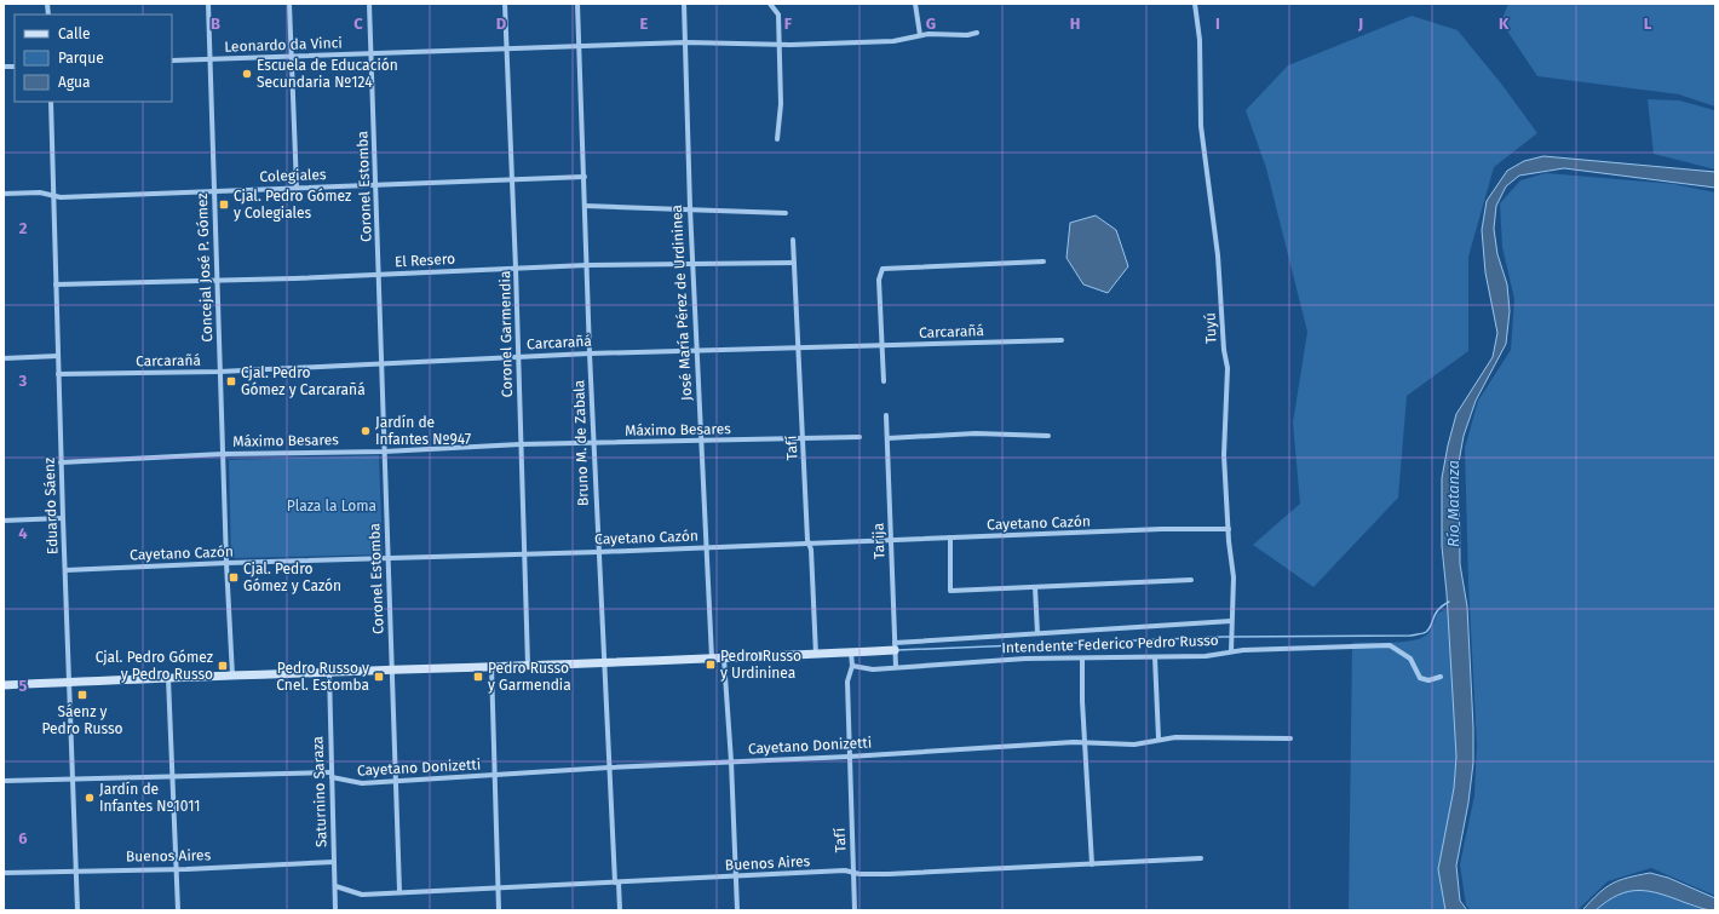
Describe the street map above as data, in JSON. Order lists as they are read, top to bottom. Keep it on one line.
{"streets":{"street":["Leonardo da Vinci","Colegiales","Coronel Estomba","El Resero","Concejal José P. Gómez","José María Pérez de Urdininea","Tuyú","Carcarañá","Coronel Garmendia","Máximo Besares","Bruno M. de Zabala","Tafí","Eduardo Sáenz","Cayetano Cazón","Tarija","Intendente Federico Pedro Russo","Cayetano Donizetti","Saturnino Saraza","Buenos Aires"]},"crossings":[["Leonardo da Vinci","Coronel Estomba"],["Leonardo da Vinci","Concejal José P. Gómez"],["Leonardo da Vinci","José María Pérez de Urdininea"],["Leonardo da Vinci","Coronel Garmendia"],["Leonardo da Vinci","Bruno M. de Zabala"],["Colegiales","Coronel Estomba"],["Colegiales","Concejal José P. Gómez"],["Colegiales","Coronel Garmendia"],["Colegiales","Bruno M. de Zabala"],["Colegiales","Eduardo Sáenz"],["Coronel Estomba","El Resero"],["Coronel Estomba","Carcarañá"],["Coronel Estomba","Máximo Besares"],["Coronel Estomba","Cayetano Cazón"],["Coronel Estomba","Cayetano Donizetti"],["Coronel Estomba","Buenos Aires"],["El Resero","Concejal José P. Gómez"],["El Resero","José María Pérez de Urdininea"],["El Resero","Coronel Garmendia"],["El Resero","Bruno M. de Zabala"],["El Resero","Tafí"],["El Resero","Eduardo Sáenz"],["Concejal José P. Gómez","Carcarañá"],["Concejal José P. Gómez","Máximo Besares"],["Concejal José P. Gómez","Cayetano Cazón"],["José María Pérez de Urdininea","Carcarañá"],["José María Pérez de Urdininea","Máximo Besares"],["José María Pérez de Urdininea","Cayetano Cazón"],["Tuyú","Cayetano Cazón"],["Tuyú","Intendente Federico Pedro Russo"],["Carcarañá","Coronel Garmendia"],["Carcarañá","Bruno M. de Zabala"],["Carcarañá","Tafí"],["Carcarañá","Eduardo Sáenz"],["Coronel Garmendia","Máximo Besares"],["Coronel Garmendia","Cayetano Cazón"],["Máximo Besares","Bruno M. de Zabala"],["Máximo Besares","Tafí"],["Máximo Besares","Eduardo Sáenz"],["Bruno M. de Zabala","Cayetano Cazón"],["Bruno M. de Zabala","Cayetano Donizetti"],["Bruno M. de Zabala","Buenos Aires"],["Tafí","Cayetano Cazón"],["Tafí","Intendente Federico Pedro Russo"],["Tafí","Cayetano Donizetti"],["Tafí","Buenos Aires"],["Eduardo Sáenz","Cayetano Cazón"],["Eduardo Sáenz","Cayetano Donizetti"],["Eduardo Sáenz","Buenos Aires"],["Cayetano Cazón","Tarija"],["Tarija","Intendente Federico Pedro Russo"],["Cayetano Donizetti","Saturnino Saraza"],["Saturnino Saraza","Buenos Aires"]],"water":["Río Matanza"],"parks":["Plaza la Loma"],"places":{"other":["Escuela de Educación Secundaria Nº124","Jardín de Infantes Nº947","Jardín de Infantes Nº1011"],"transit":["Cjal. Pedro Gómez y Colegiales","Cjal. Pedro Gómez y Carcarañá","Cjal. Pedro Gómez y Cazón","Pedro Russo y Urdininea","Cjal. Pedro Gómez y Pedro Russo","Pedro Russo y Cnel. Estomba","Pedro Russo y Garmendia","Sáenz y Pedro Russo"]},"legend":["Calle","Parque","Agua"],"grid":{"columns":["B","C","D","E","F","G","H","I","J","K","L"],"rows":["2","3","4","5","6"]}}
